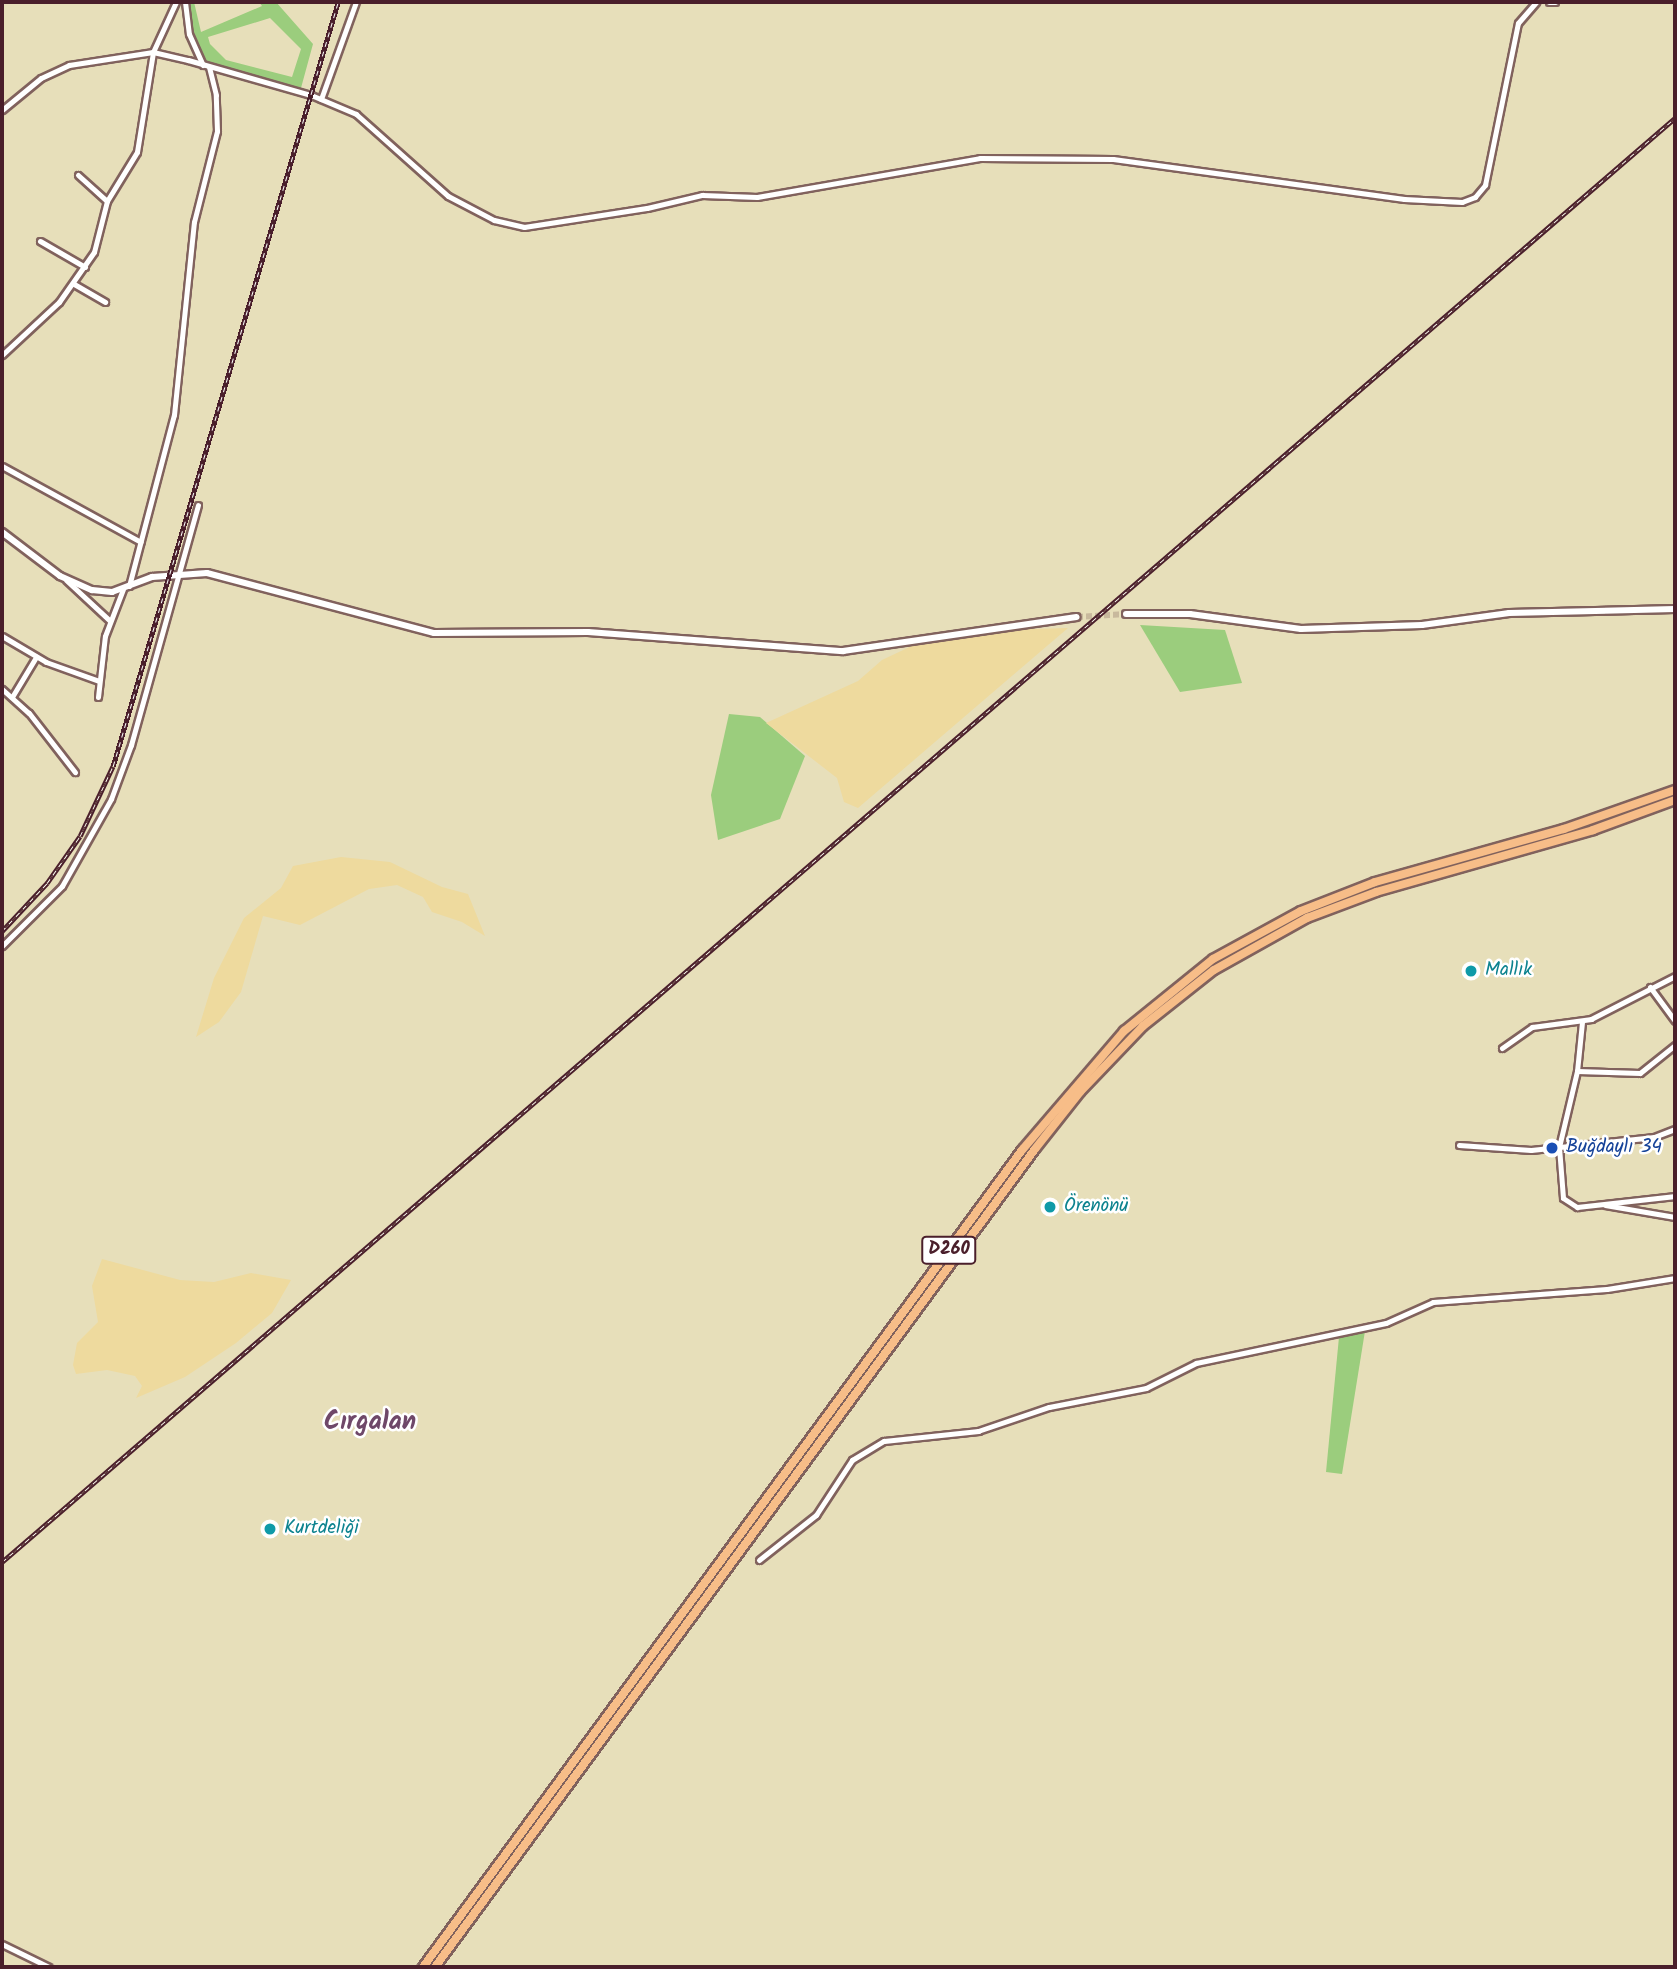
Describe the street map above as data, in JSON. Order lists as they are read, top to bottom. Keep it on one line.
{"streets":{"highway":["D260"]},"districts":["Cırgalan"],"places":["Mallık","Buğdaylı 34","Örenönü","Kurtdeliği"]}
